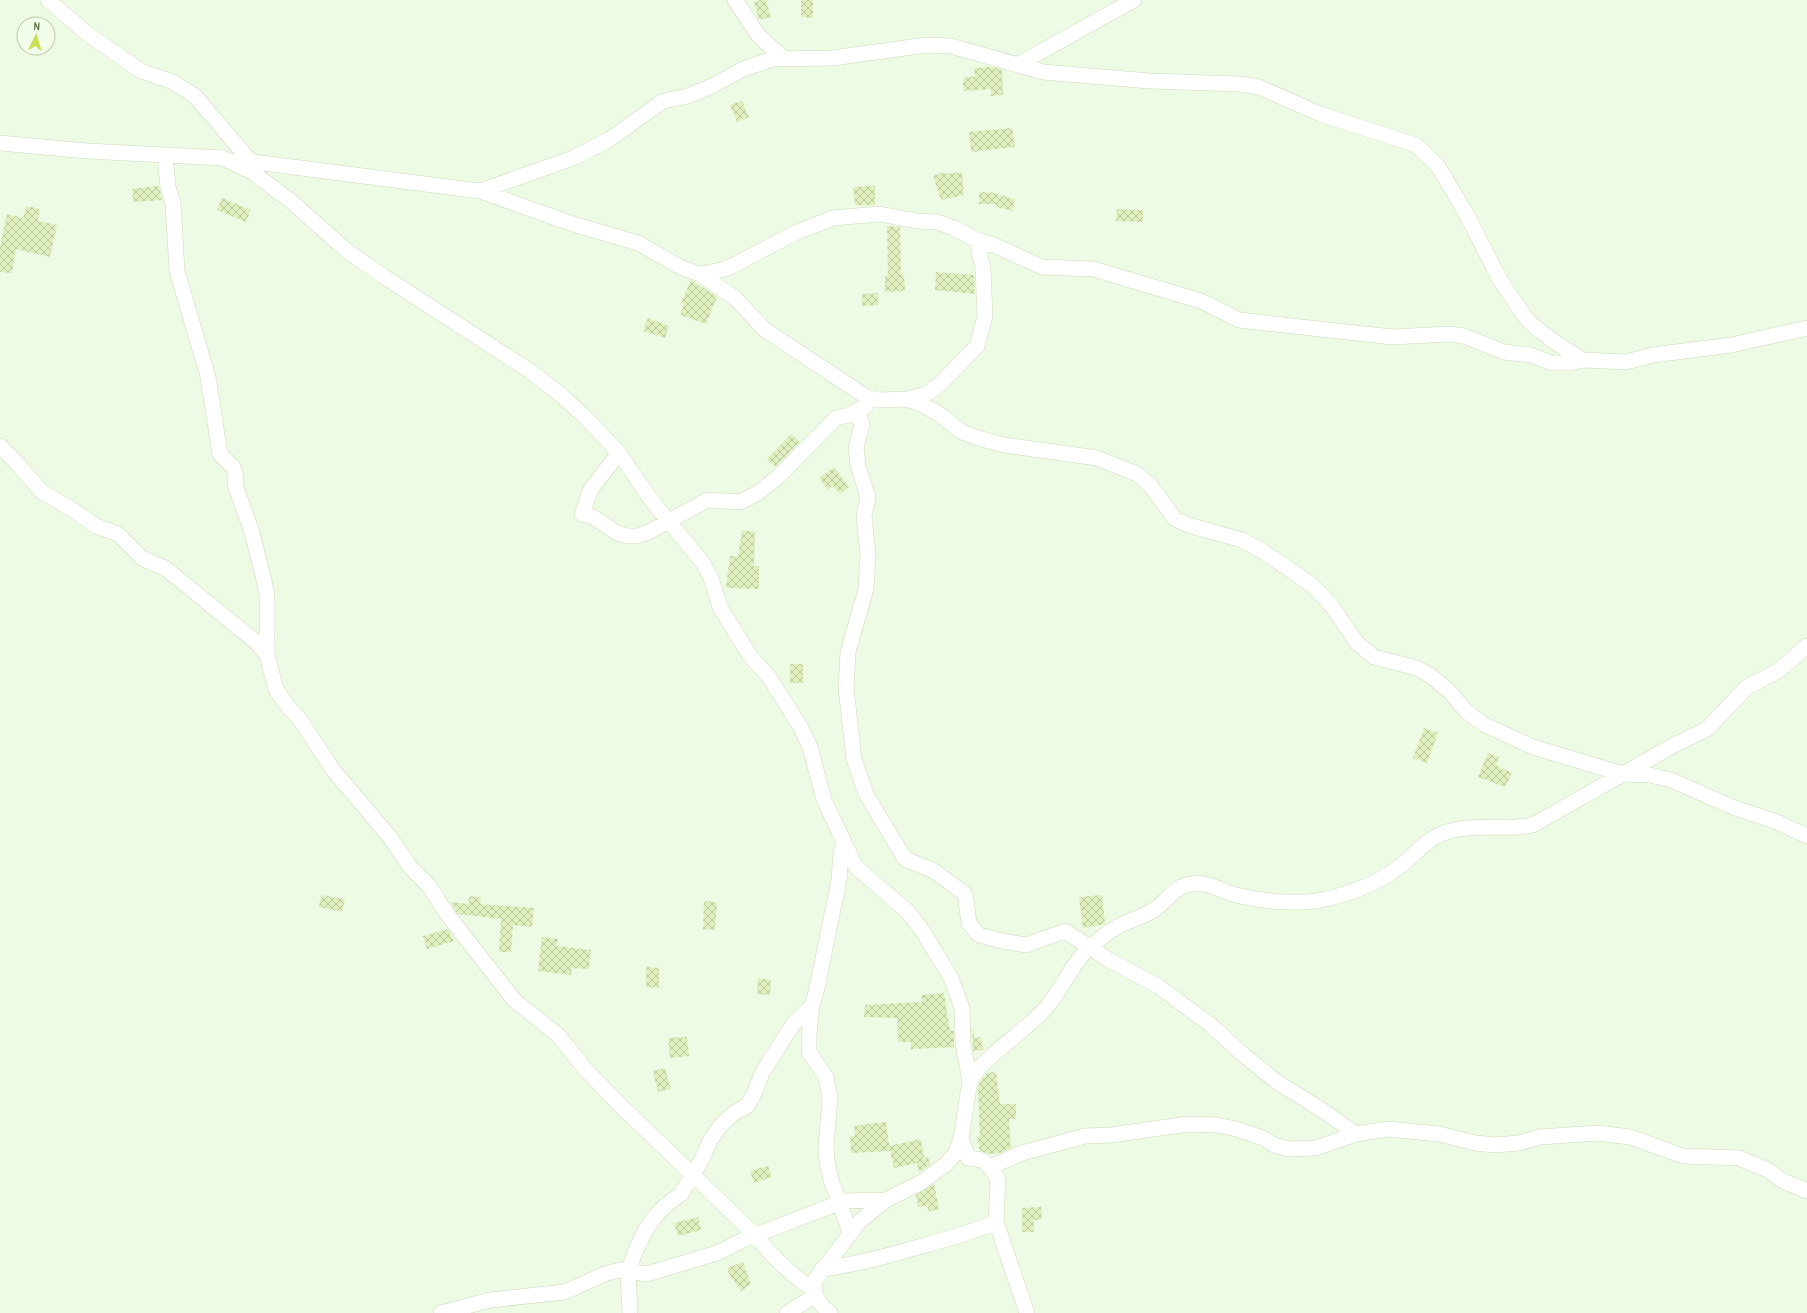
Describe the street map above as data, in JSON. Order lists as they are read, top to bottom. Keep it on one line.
{"north":"top"}
